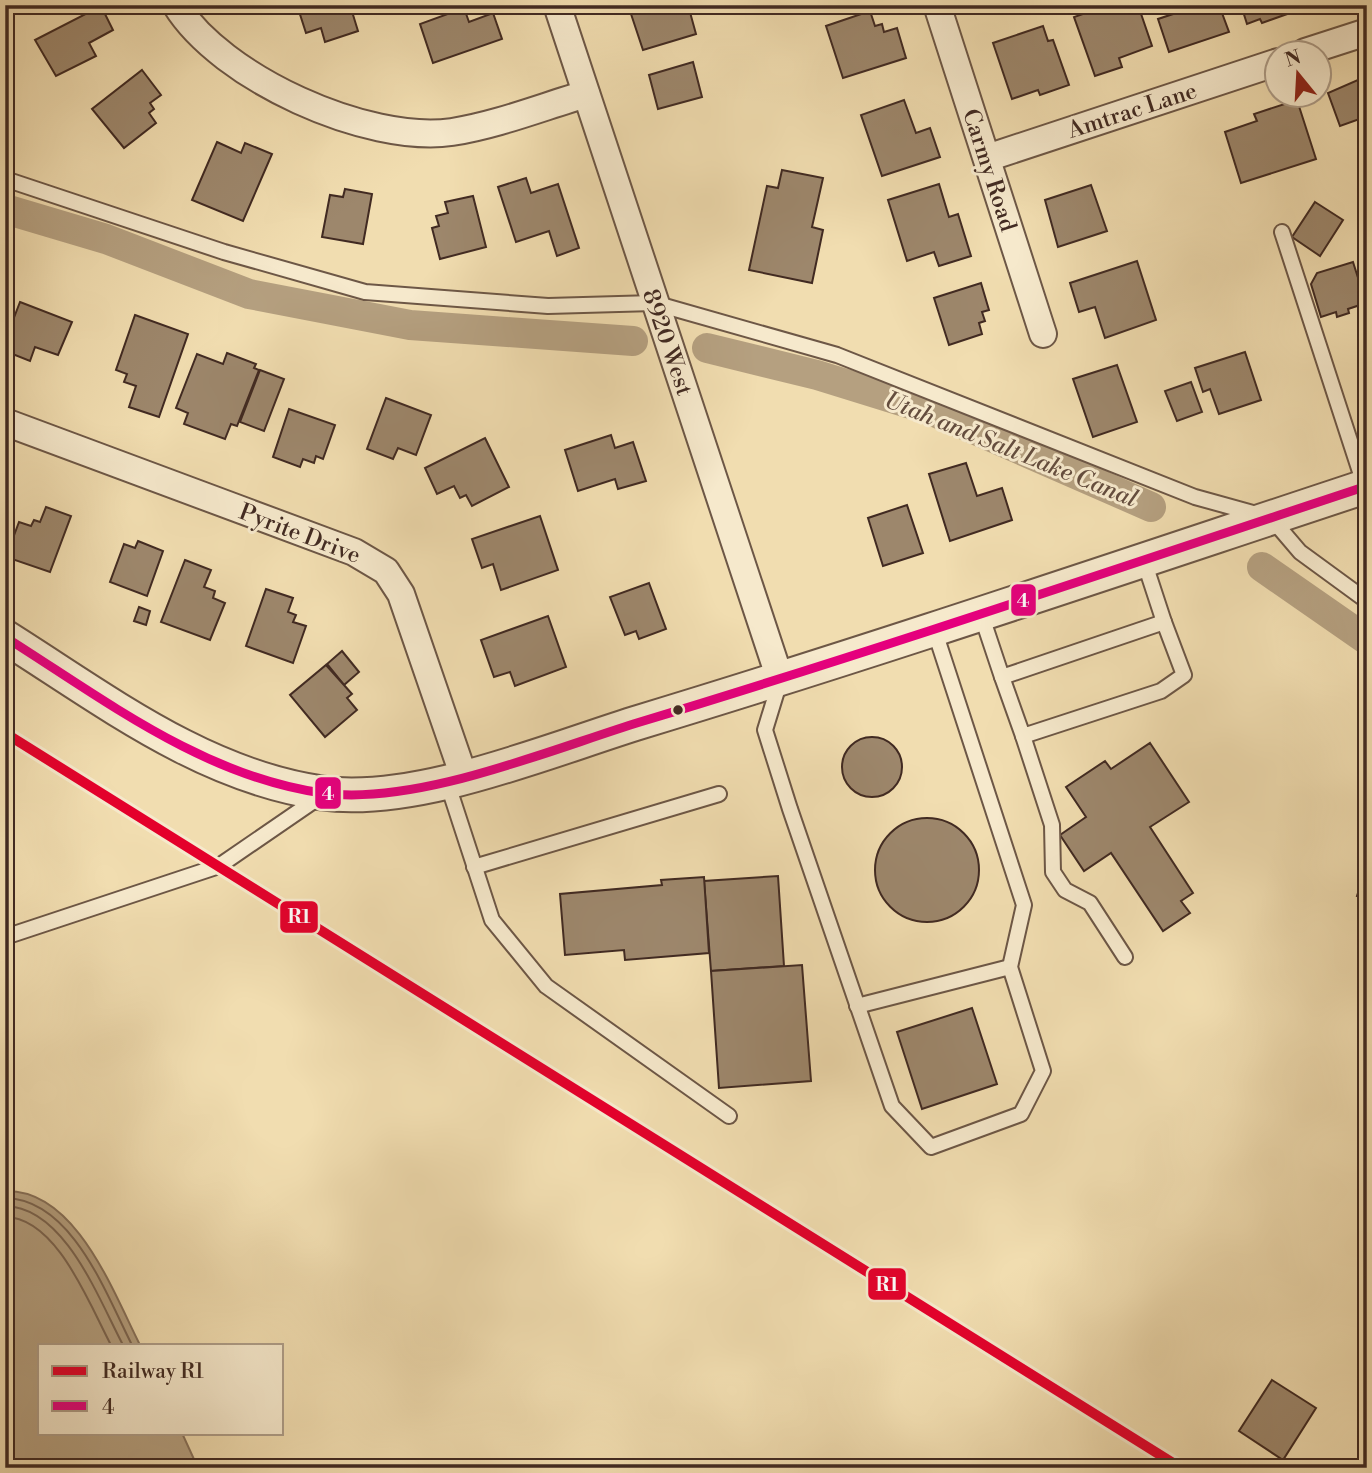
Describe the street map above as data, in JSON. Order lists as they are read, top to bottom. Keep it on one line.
{"streets":{"street":["Amtrac Lane","Carmy Road","8920 West","Pyrite Drive"]},"crossings":[["Amtrac Lane","Carmy Road"]],"water":["Utah and Salt Lake Canal"],"lines":["transit line 4","rail line R1"],"legend":["Railway R1","4"],"north":"top"}
